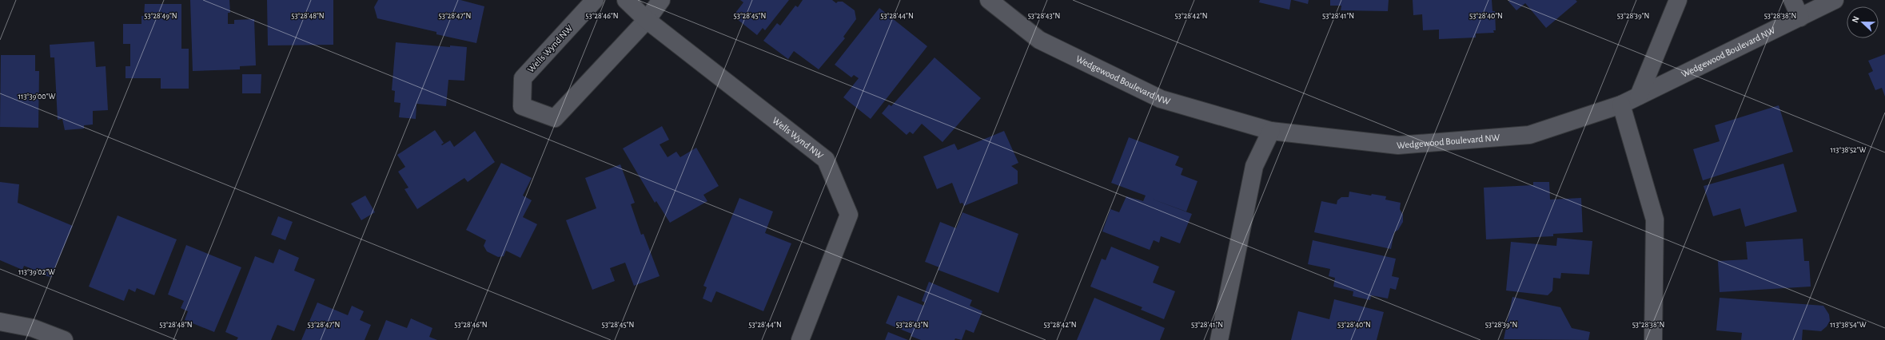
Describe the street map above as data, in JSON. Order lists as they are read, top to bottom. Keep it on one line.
{"streets":{"street":["Wells Wynd NW","Wedgewood Boulevard NW"]},"north":"left","coordinates":["53°28'38\"N","53°28'49\"N","53°28'48\"N","53°28'47\"N","53°28'46\"N","53°28'45\"N","53°28'44\"N","53°28'43\"N","53°28'42\"N","53°28'41\"N","53°28'40\"N","53°28'39\"N","113°39'00\"W","113°38'52\"W","113°39'02\"W","113°38'54\"W"]}
